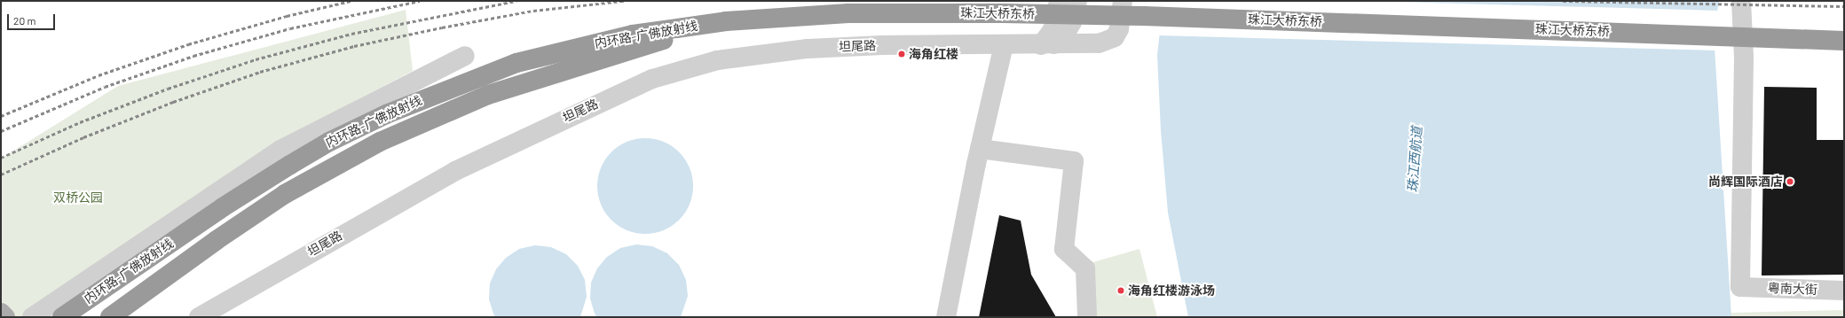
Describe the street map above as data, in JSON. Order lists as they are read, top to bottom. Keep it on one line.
{"streets":{"highway":["珠江大桥东桥","内环路-广佛放射线"],"street":["坦尾路","粵南大街"]},"crossings":[["珠江大桥东桥","内环路-广佛放射线"]],"water":["珠江西航道"],"parks":["双桥公园"],"places":["海角红楼","尚辉国际酒店","海角红楼游泳场"],"scale_bar":"20 m"}
